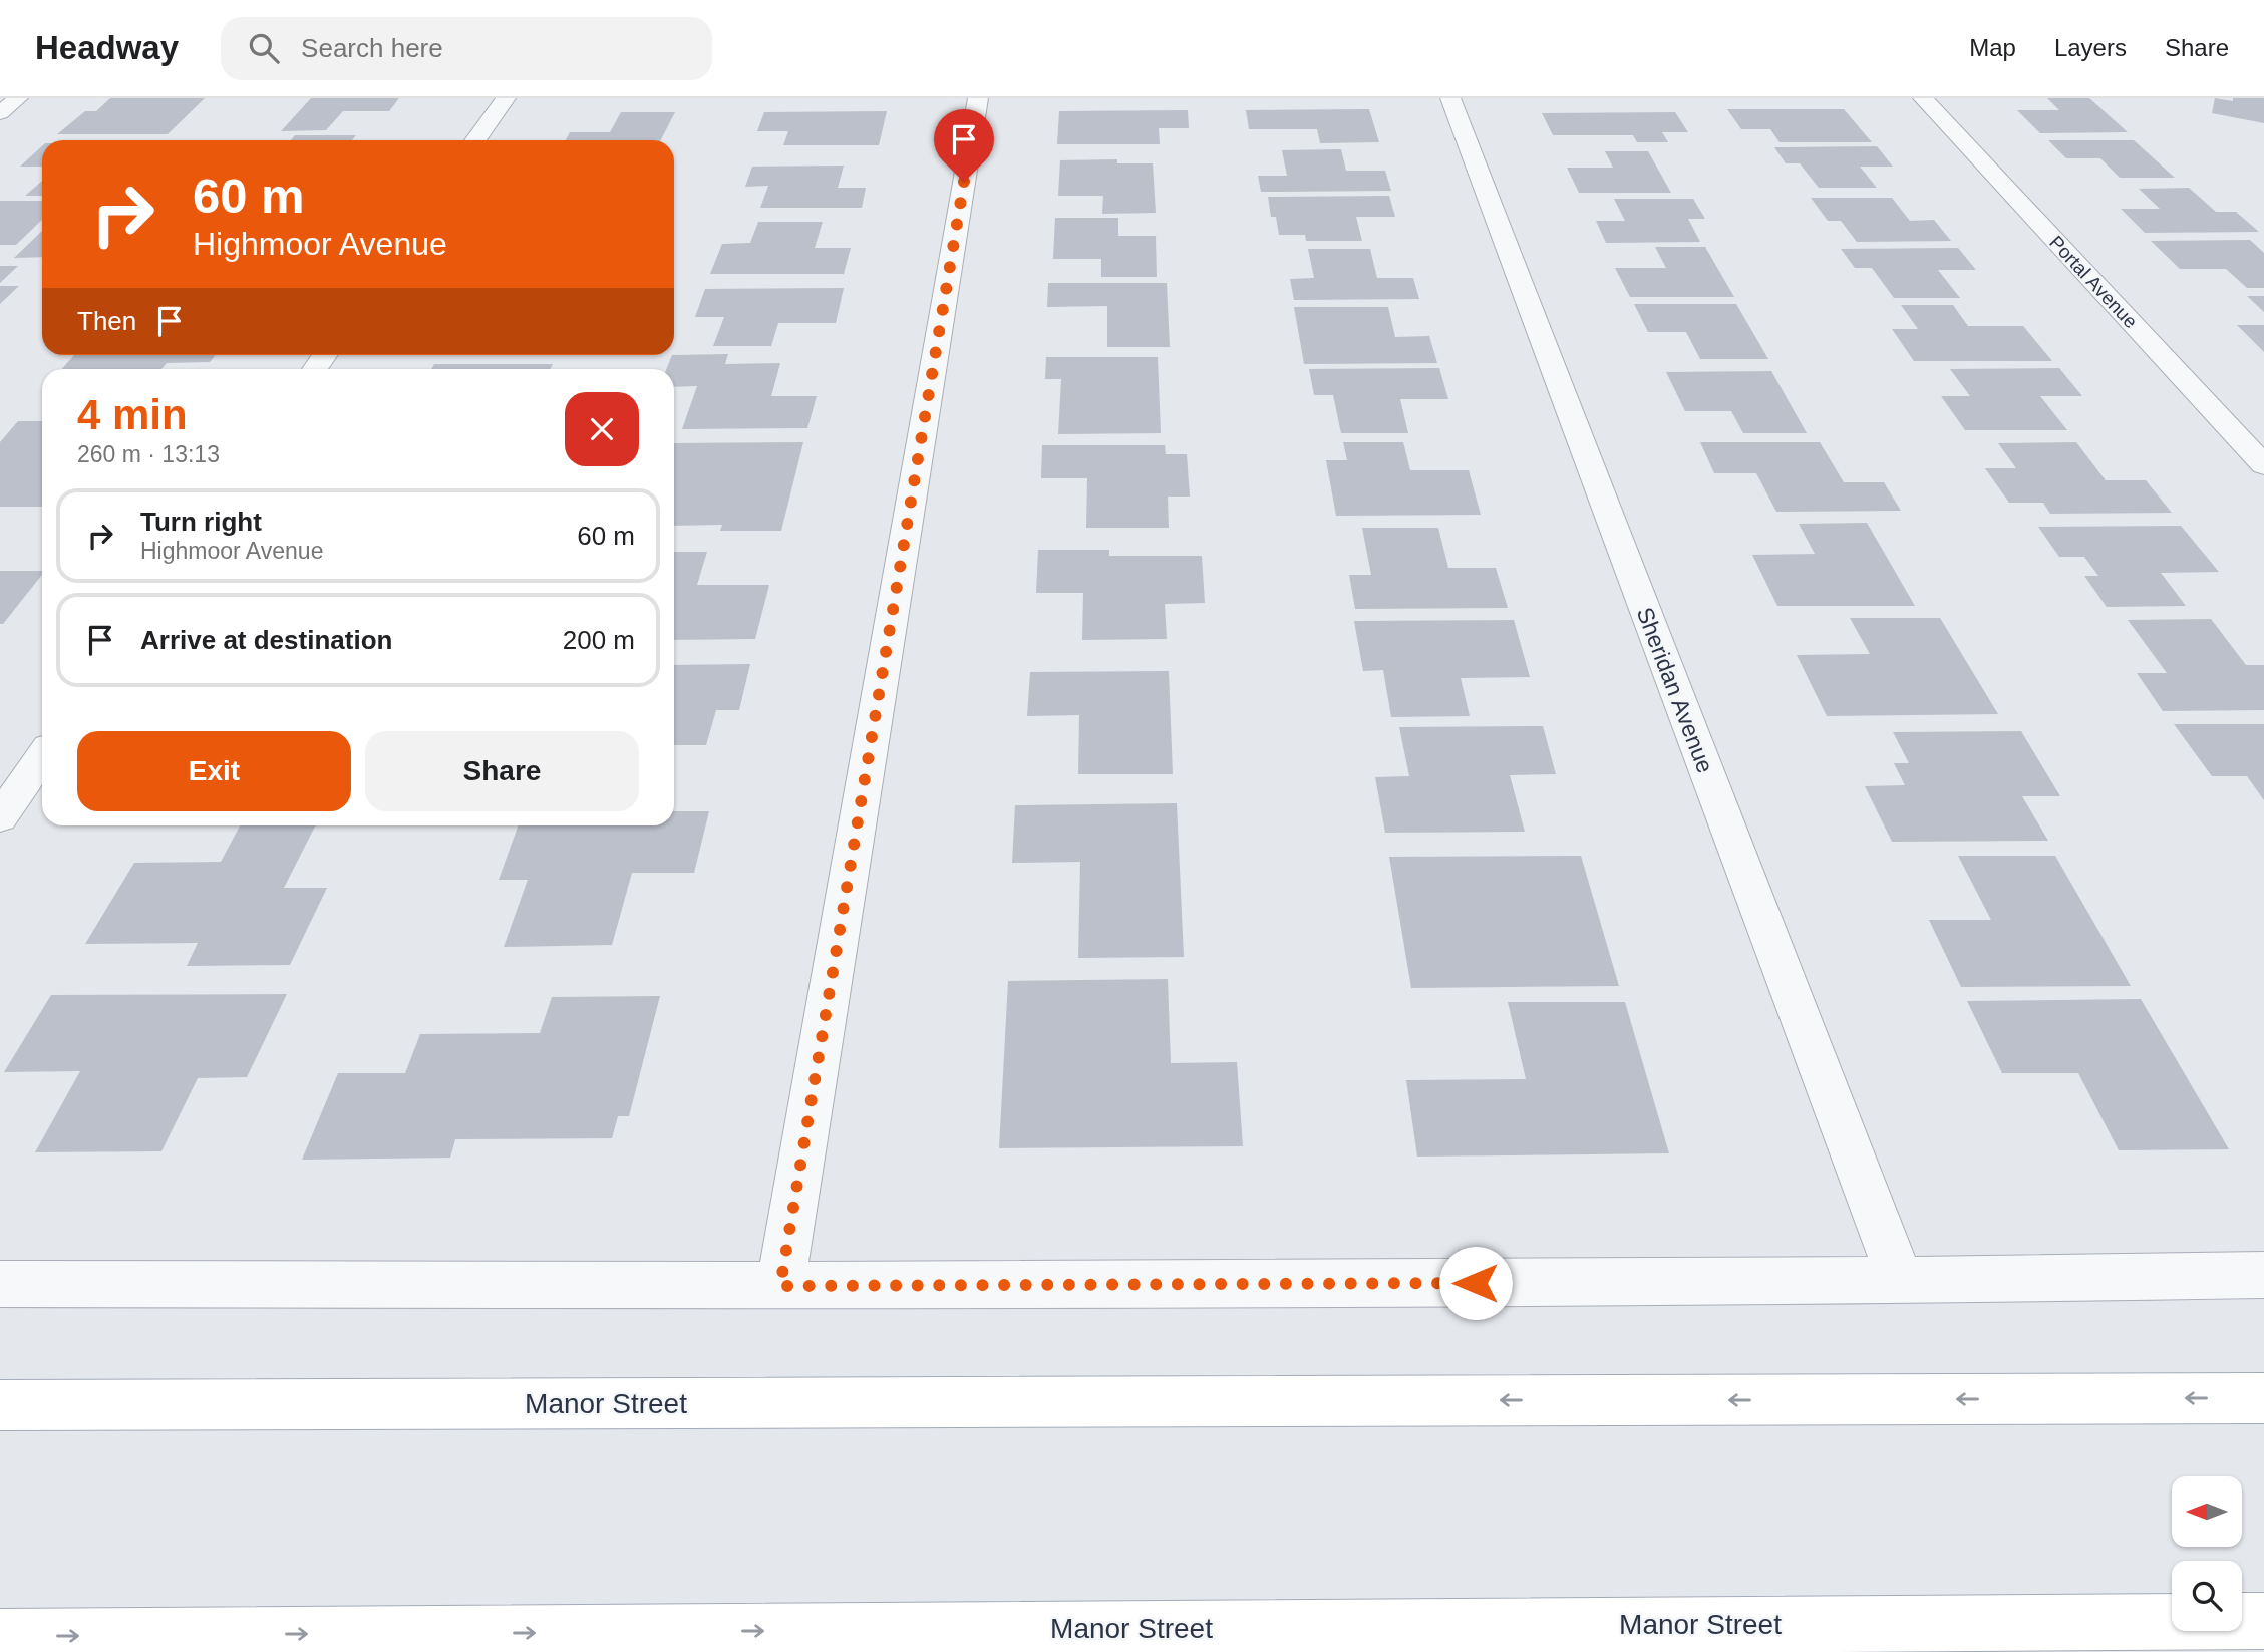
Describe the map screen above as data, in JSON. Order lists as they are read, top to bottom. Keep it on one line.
{"streets":{"main road":["Manor Street"],"street":["Portal Avenue","Sheridan Avenue"]},"north":"left","page":{"header":"Headway","search":"Search here","nav":["Map","Layers","Share"],"turn":["60 m","Highmoor Avenue"],"then":"Then","heading":["4 min","260 m · 13:13"],"list":[{"name":"Turn right","note":"Highmoor Avenue","value":"60 m"},{"name":"Arrive at destination","value":"200 m"}],"buttons":["Exit","Share"]}}
